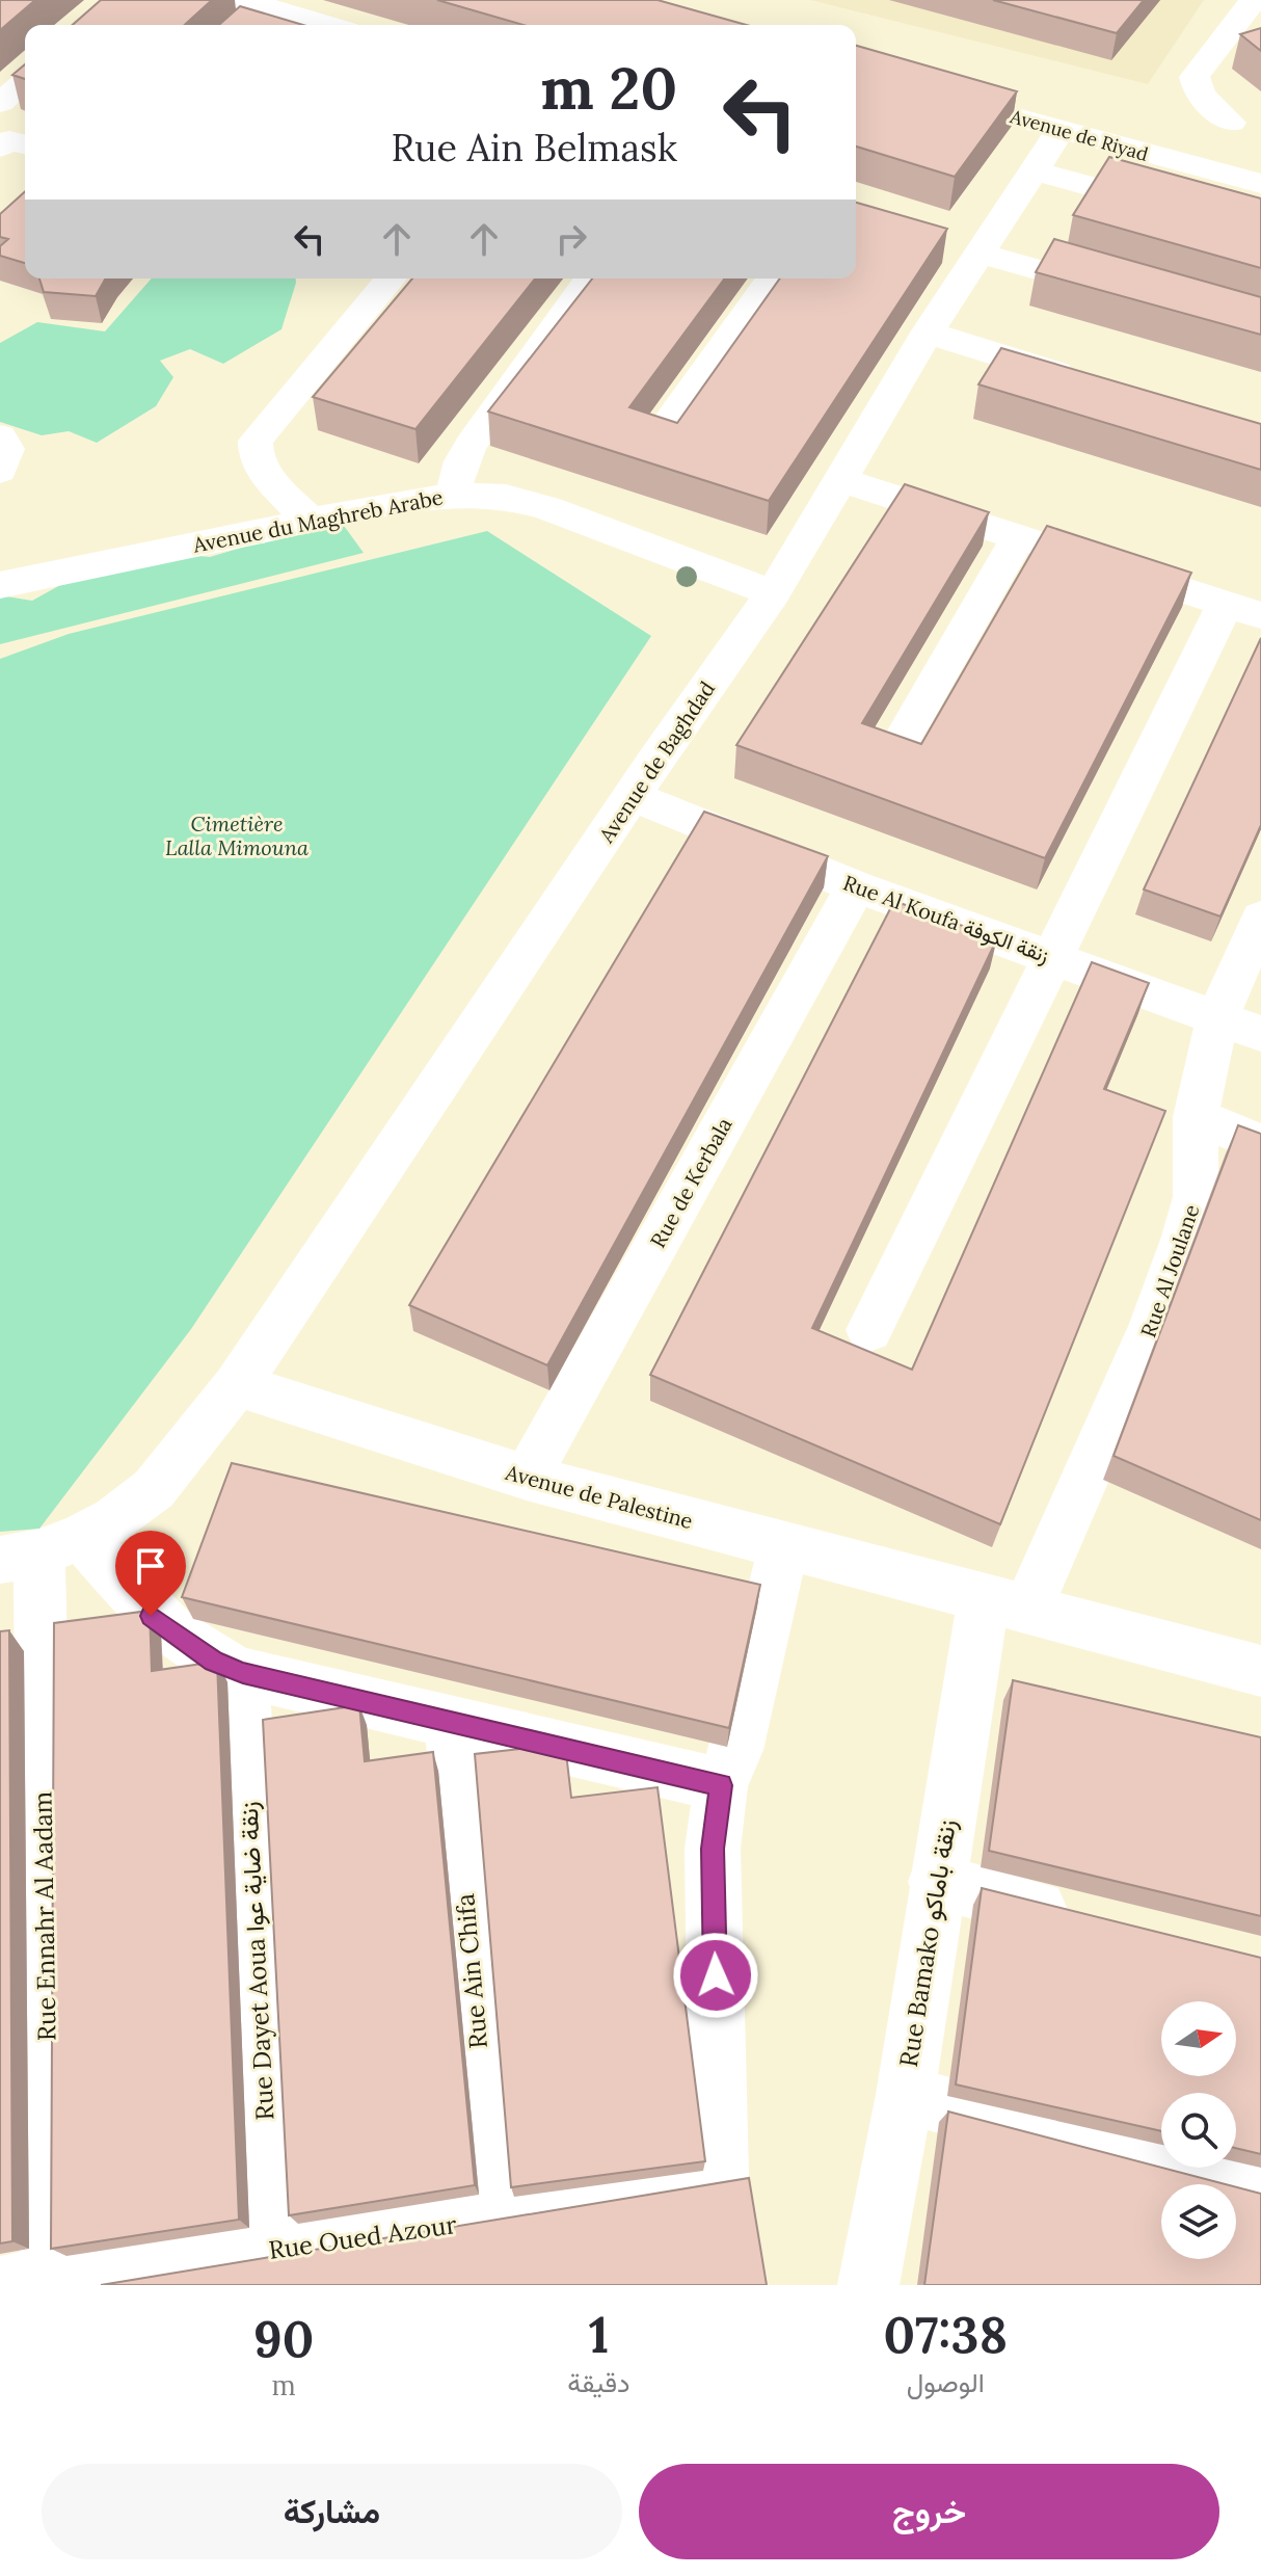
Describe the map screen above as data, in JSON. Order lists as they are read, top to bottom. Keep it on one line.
{"streets":{"street":["Avenue de Riyad","Avenue du Maghreb Arabe","Avenue de Baghdad","Rue Al Koufa زنقة الكوفة","Rue de Kerbala","Rue Al Joulane","Avenue de Palestine","Rue Ennahr Al Aadam","Rue Bamako زنقة باماكو","Rue Dayet Aoua زنقة ضاية عوا","Rue Ain Chifa","Rue Oued Azour"]},"crossings":[["Avenue de Riyad","Avenue de Baghdad"],["Avenue du Maghreb Arabe","Avenue de Baghdad"],["Avenue de Baghdad","Rue Al Koufa زنقة الكوفة"],["Avenue de Baghdad","Avenue de Palestine"],["Rue Al Koufa زنقة الكوفة","Rue de Kerbala"],["Rue Al Koufa زنقة الكوفة","Rue Al Joulane"],["Rue de Kerbala","Avenue de Palestine"],["Rue Al Joulane","Avenue de Palestine"],["Rue Al Joulane","Rue Bamako زنقة باماكو"],["Avenue de Palestine","Rue Bamako زنقة باماكو"],["Rue Ennahr Al Aadam","Rue Oued Azour"],["Rue Dayet Aoua زنقة ضاية عوا","Rue Oued Azour"],["Rue Ain Chifa","Rue Oued Azour"]],"parks":["Cimetière Lalla Mimouna"],"north":"right","page":{"turn":["20 m","Rue Ain Belmask"],"eta":["07:38","الوصول","1","دقيقة","90","m"],"buttons":["خروج","مشاركة"]}}
